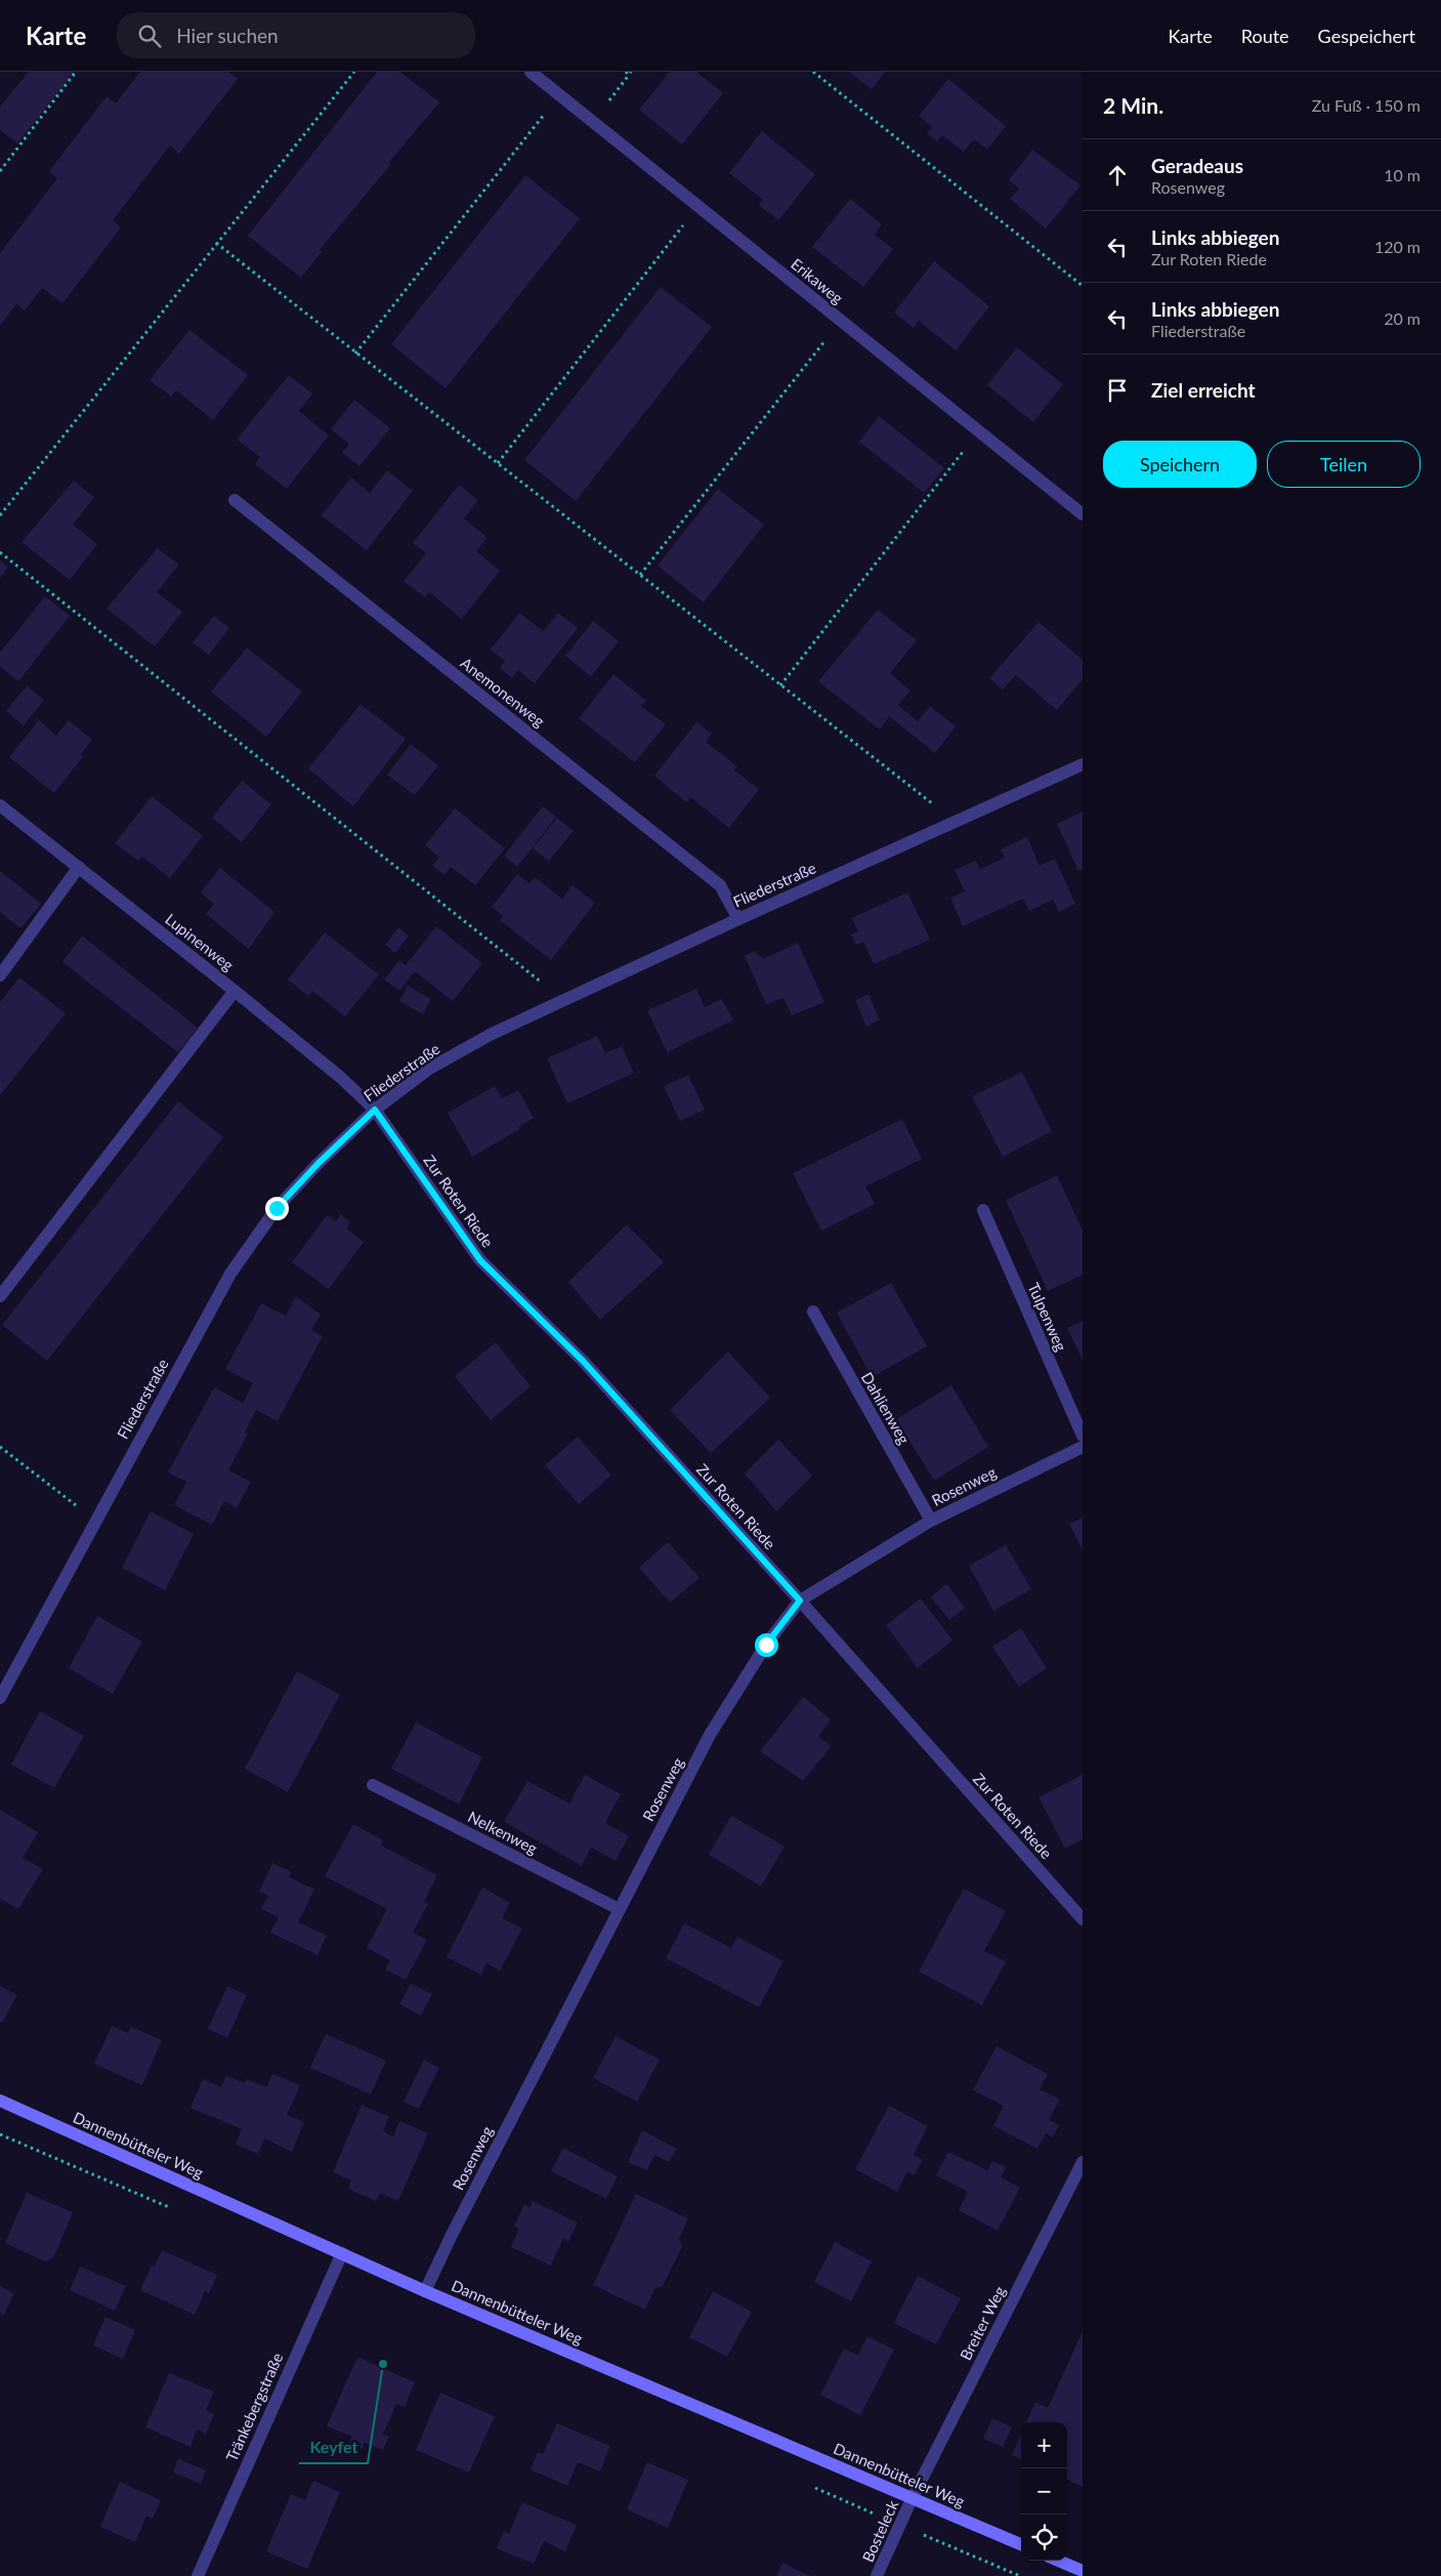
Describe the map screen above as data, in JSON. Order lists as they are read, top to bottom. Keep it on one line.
{"streets":{"street":["Erikaweg","Anemonenweg","Fliederstraße","Lupinenweg","Zur Roten Riede","Tulpenweg","Dahlienweg","Rosenweg","Nelkenweg","Dannenbütteler Weg","Breiter Weg","Tränkebergstraße","Bosteleck"]},"crossings":[["Anemonenweg","Fliederstraße"],["Fliederstraße","Lupinenweg"],["Fliederstraße","Zur Roten Riede"],["Lupinenweg","Zur Roten Riede"],["Zur Roten Riede","Rosenweg"],["Dahlienweg","Rosenweg"],["Rosenweg","Nelkenweg"],["Rosenweg","Dannenbütteler Weg"],["Dannenbütteler Weg","Breiter Weg"],["Dannenbütteler Weg","Tränkebergstraße"],["Dannenbütteler Weg","Bosteleck"],["Breiter Weg","Bosteleck"]],"places":["Keyfet"],"page":{"header":"Karte","search":"Hier suchen","nav":["Karte","Route","Gespeichert"],"heading":["2 Min.","Zu Fuß · 150 m"],"list":[["Geradeaus","Rosenweg","10 m"],["Links abbiegen","Zur Roten Riede","120 m"],["Links abbiegen","Fliederstraße","20 m"],"Ziel erreicht"],"buttons":["Speichern","Teilen"],"map_buttons":["+","−"]}}
